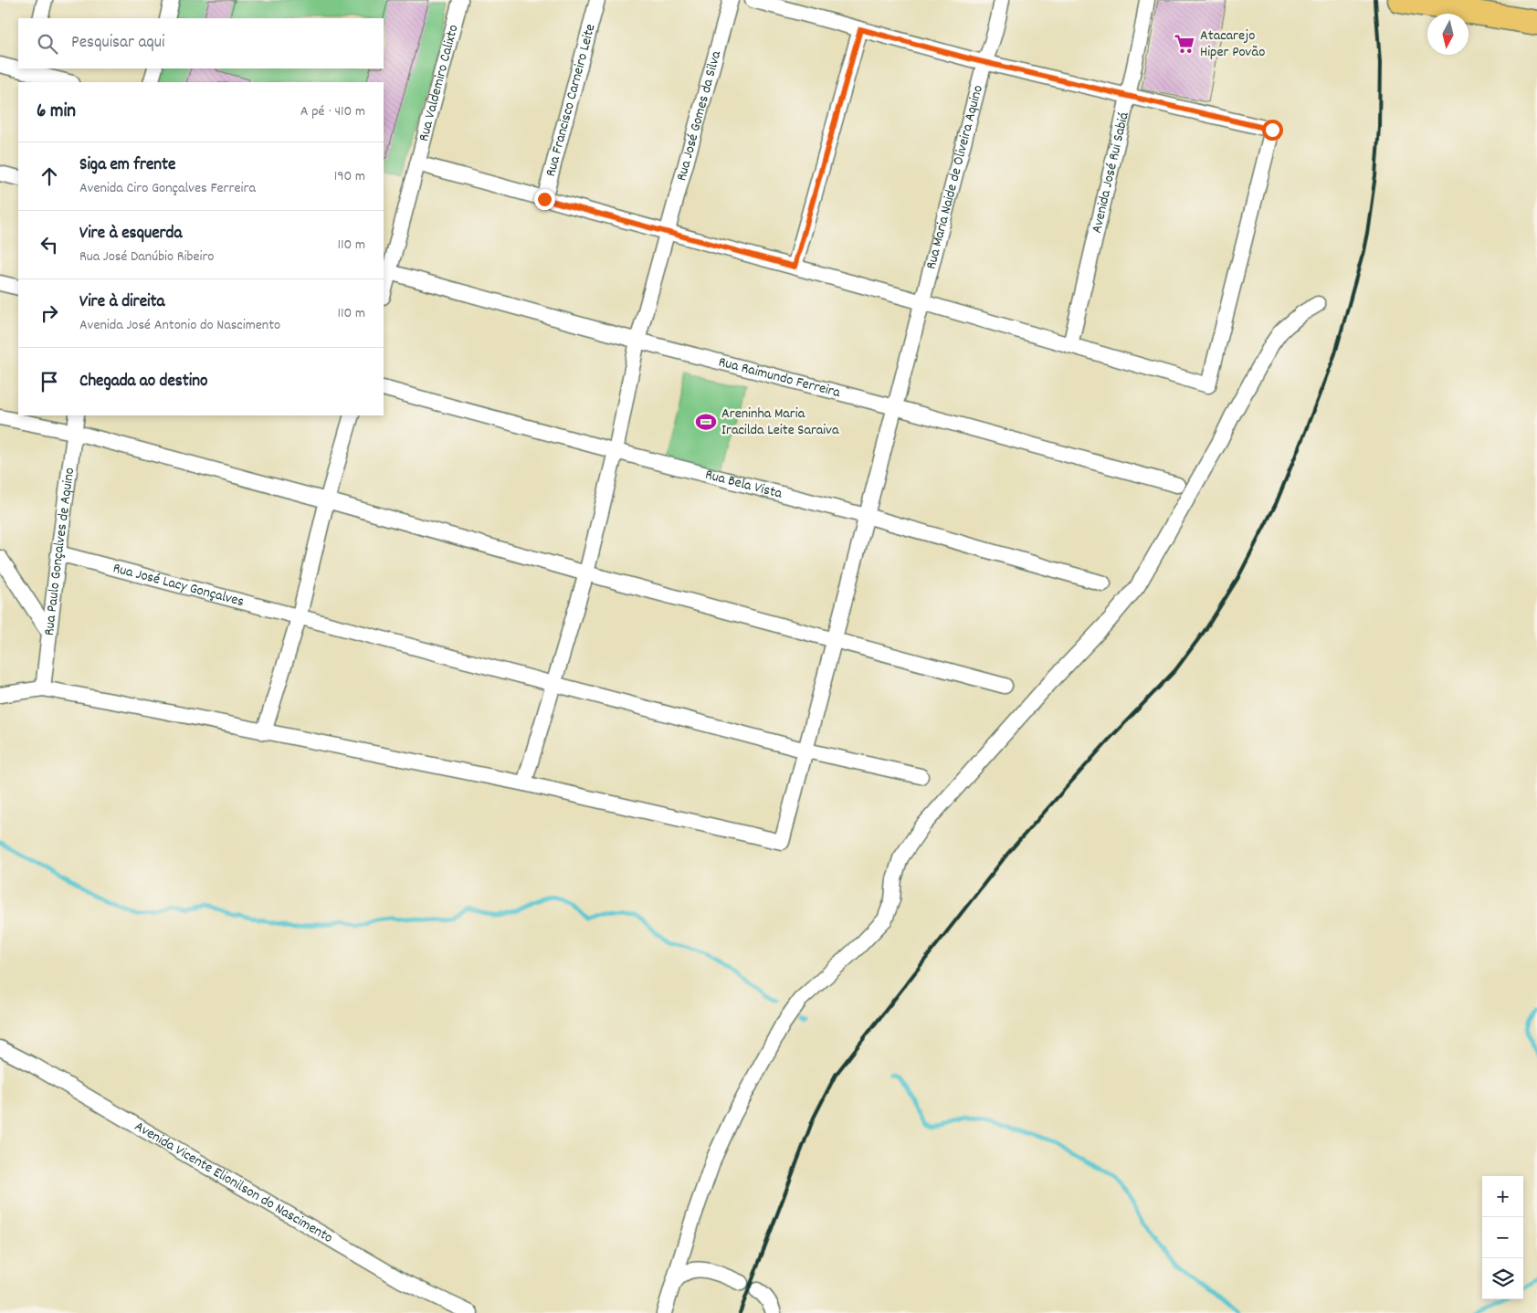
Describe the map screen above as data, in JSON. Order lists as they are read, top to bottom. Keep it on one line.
{"streets":{"street":["Rua Valdemiro Calixto","Rua Francisco Carneiro Leite","Rua José Gomes da Silva","Avenida José Rui Sabiá","Rua Maria Naide de Oliveira Aquino","Rua Raimundo Ferreira","Rua Bela Vista","Rua Paulo Gonçalves de Aquino","Rua José Lacy Gonçalves","Avenida Vicente Elionilson do Nascimento"]},"crossings":[["Rua Valdemiro Calixto","Rua Raimundo Ferreira"],["Rua José Gomes da Silva","Rua Maria Naide de Oliveira Aquino"],["Rua José Gomes da Silva","Rua Raimundo Ferreira"],["Rua José Gomes da Silva","Rua Bela Vista"],["Rua José Gomes da Silva","Rua José Lacy Gonçalves"],["Rua Maria Naide de Oliveira Aquino","Rua Raimundo Ferreira"],["Rua Maria Naide de Oliveira Aquino","Rua Bela Vista"],["Rua Maria Naide de Oliveira Aquino","Rua José Lacy Gonçalves"],["Rua Paulo Gonçalves de Aquino","Rua José Lacy Gonçalves"]],"places":{"supermarket":["Atacarejo Hiper Povão"],"sports":["Areninha Maria Iracilda Leite Saraiva"]},"north":"bottom","page":{"search":"Pesquisar aqui","heading":["6 min","A pé · 410 m"],"list":[["Siga em frente","Avenida Ciro Gonçalves Ferreira","190 m"],["Vire à esquerda","Rua José Danúbio Ribeiro","110 m"],["Vire à direita","Avenida José Antonio do Nascimento","110 m"],"Chegada ao destino"],"map_buttons":["+","−"]}}
